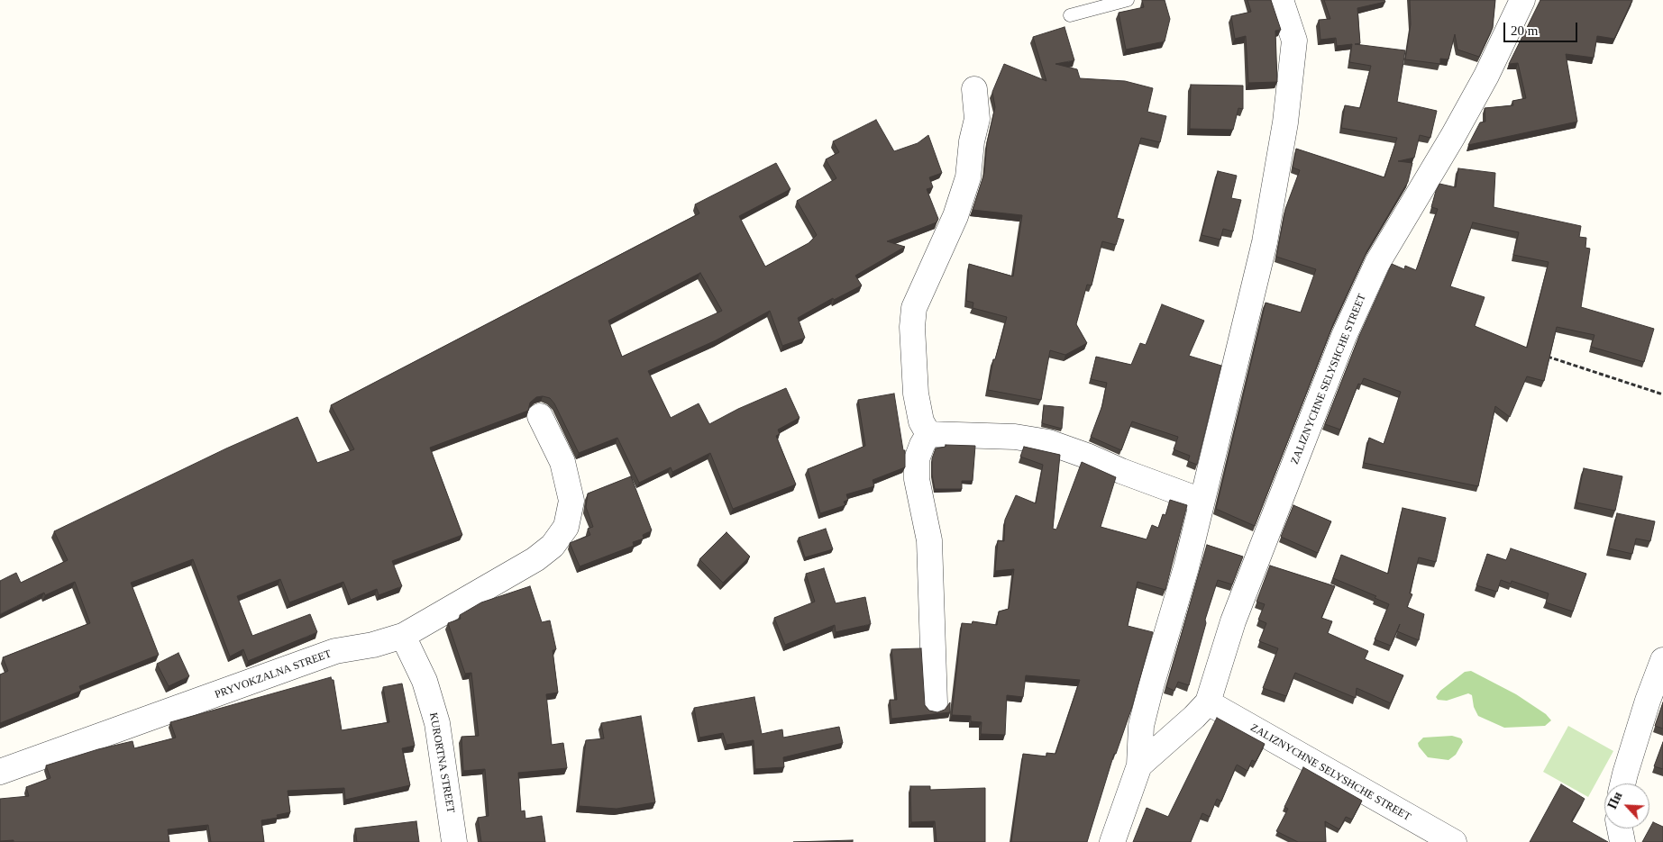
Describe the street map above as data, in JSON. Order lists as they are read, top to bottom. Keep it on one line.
{"streets":{"street":["ZALIZNYCHNE SELYSHCHE STREET","PRYVOKZALNA STREET","KURORTNA STREET"]},"crossings":[["PRYVOKZALNA STREET","KURORTNA STREET"]],"scale_bar":"20 m","north":"top left"}
